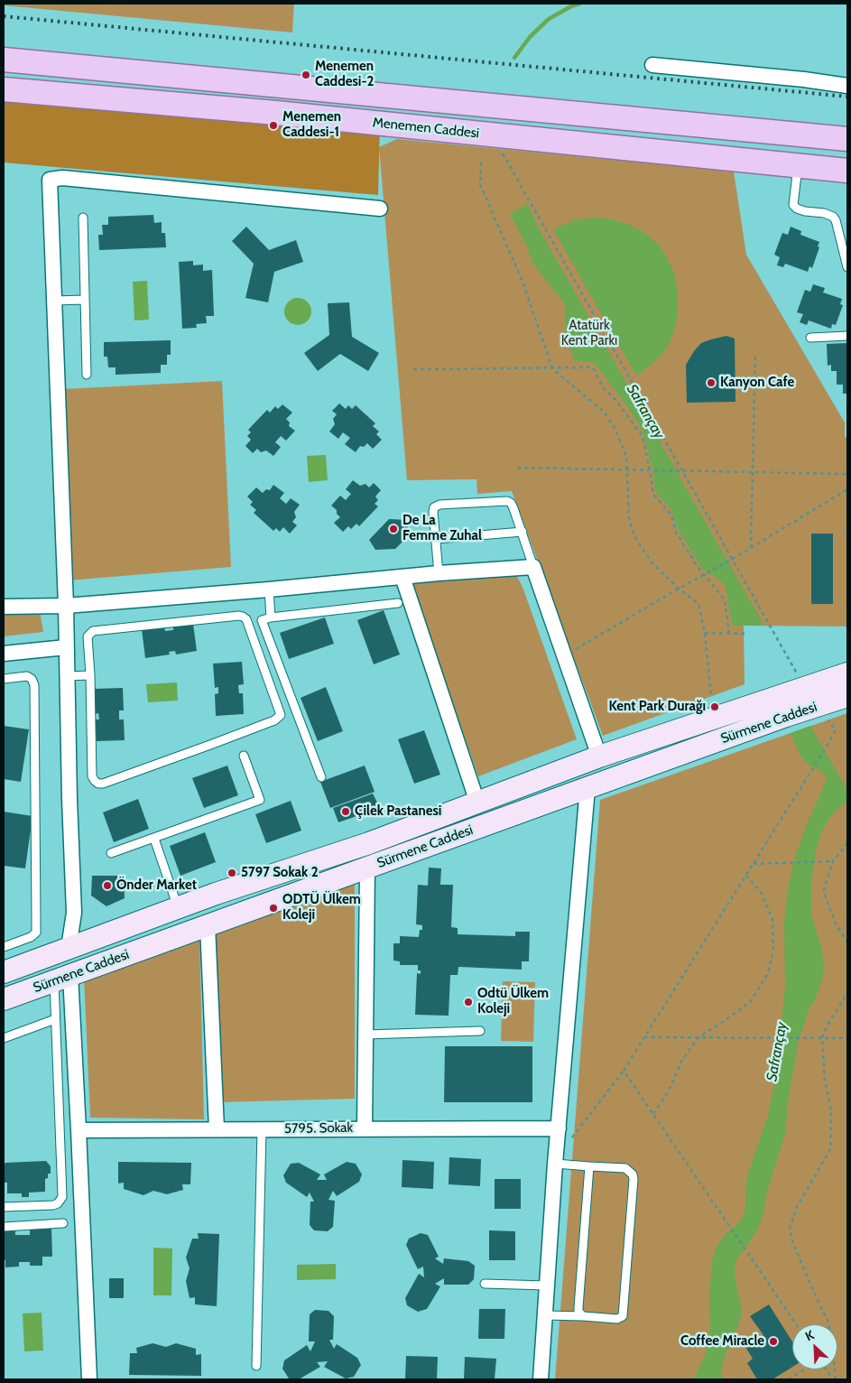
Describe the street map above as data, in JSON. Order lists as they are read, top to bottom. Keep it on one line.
{"streets":{"main road":["Menemen Caddesi","Sürmene Caddesi"],"street":["5795. Sokak"]},"water":["Safrançay"],"parks":["Atatürk Kent Parkı"],"places":["Menemen Caddesi-2","Menemen Caddesi-1","Kanyon Cafe","De La Femme Zuhal","Kent Park Durağı","Çilek Pastanesi","5797 Sokak 2","Önder Market","ODTÜ Ülkem Koleji","Odtü Ülkem Koleji","Coffee Miracle"],"north":"top left"}
